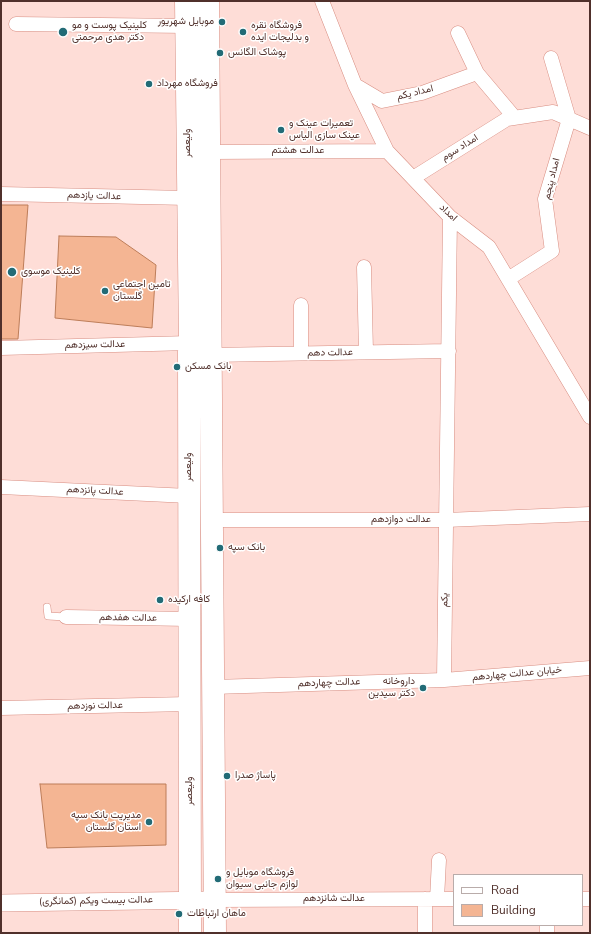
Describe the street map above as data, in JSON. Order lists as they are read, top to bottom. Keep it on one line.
{"streets":{"main road":["ولیعصر"],"street":["امداد یکم","امداد سوم","عدالت هشتم","امداد پنجم","عدالت یازدهم","امداد","عدالت سیزدهم","عدالت دهم","عدالت پانزدهم","عدالت دوازدهم","یکم","عدالت هفدهم","خیابان عدالت چهاردهم","عدالت چهاردهم","عدالت نوزدهم","عدالت شانزدهم","عدالت بیست ویکم (کمانگری)"]},"crossings":[["امداد یکم","امداد"],["ولیعصر","عدالت هشتم"],["ولیعصر","عدالت یازدهم"],["ولیعصر","عدالت سیزدهم"],["ولیعصر","عدالت دهم"],["ولیعصر","عدالت پانزدهم"],["ولیعصر","عدالت دوازدهم"],["ولیعصر","عدالت هفدهم"],["ولیعصر","عدالت چهاردهم"],["ولیعصر","عدالت نوزدهم"],["ولیعصر","عدالت شانزدهم"],["ولیعصر","عدالت بیست ویکم (کمانگری)"],["امداد سوم","امداد"],["عدالت هشتم","امداد"],["امداد پنجم","امداد"],["امداد","یکم"],["عدالت دهم","یکم"],["عدالت دوازدهم","یکم"],["یکم","خیابان عدالت چهاردهم"],["یکم","عدالت چهاردهم"],["خیابان عدالت چهاردهم","عدالت چهاردهم"],["عدالت شانزدهم","عدالت بیست ویکم (کمانگری)"]],"places":["موبایل شهریور","کلینیک پوست و مو دکتر هدی مرحمتی","فروشگاه نقره و بدلیجات ایده","پوشاک الگانس","فروشگاه مهرداد","تعمیرات عینک و عینک سازی الیاس","کلینیک موسوی","تامین اجتماعی گلستان","بانک مسکن","بانک سپه","کافه ارکیده","داروخانه دکتر سیدین","پاساژ صدرا","مدیریت بانک سپه استان گلستان","فروشگاه موبایل و لوازم جانبی سیوان","ماهان ارتباطات"],"legend":["Road","Building"]}
